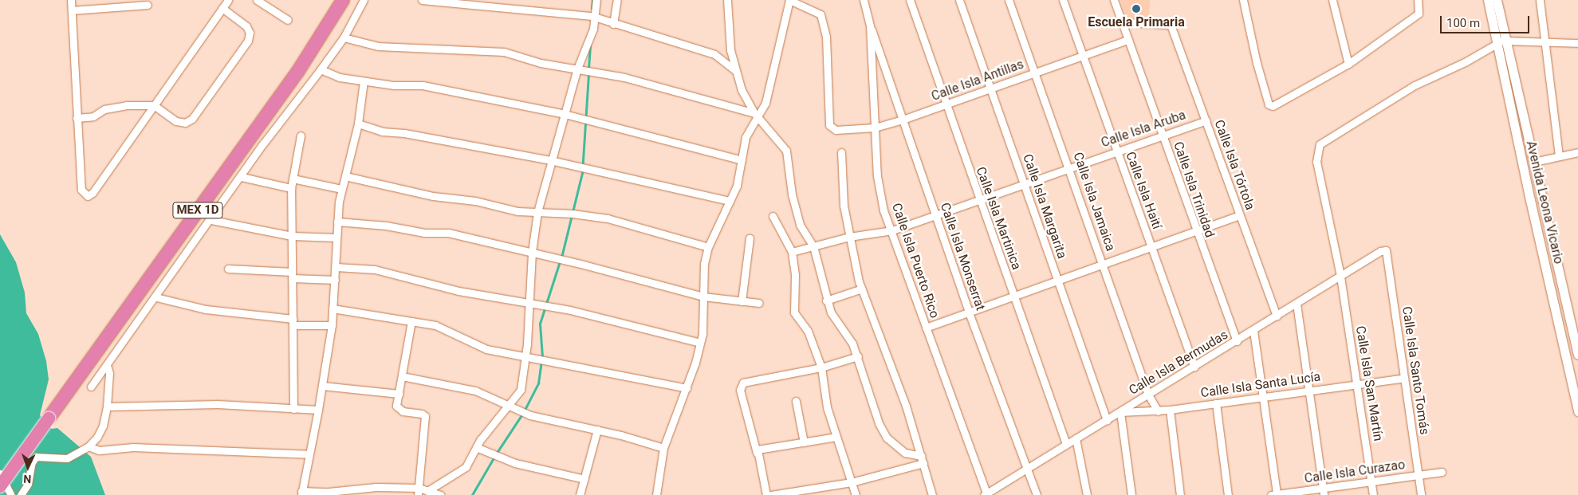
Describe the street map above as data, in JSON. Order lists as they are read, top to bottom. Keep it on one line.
{"streets":{"highway":["MEX 1D"],"street":["Calle Isla Antillas","Calle Isla Aruba","Calle Isla Tórtola","Calle Isla Trinidad","Calle Isla Haití","Calle Isla Jamaica","Avenida Leona Vicario","Calle Isla Margarita","Calle Isla Martinica","Calle Isla Monserrat","Calle Isla Puerto Rico","Calle Isla Bermudas","Calle Isla Santo Tomás","Calle Isla San Martín","Calle Isla Santa Lucía","Calle Isla Curazao"]},"crossings":[["Calle Isla Antillas","Calle Isla Trinidad"],["Calle Isla Antillas","Calle Isla Haití"],["Calle Isla Antillas","Calle Isla Jamaica"],["Calle Isla Antillas","Calle Isla Margarita"],["Calle Isla Antillas","Calle Isla Martinica"],["Calle Isla Antillas","Calle Isla Monserrat"],["Calle Isla Antillas","Calle Isla Puerto Rico"],["Calle Isla Aruba","Calle Isla Tórtola"],["Calle Isla Aruba","Calle Isla Trinidad"],["Calle Isla Aruba","Calle Isla Haití"],["Calle Isla Aruba","Calle Isla Jamaica"],["Calle Isla Aruba","Calle Isla Margarita"],["Calle Isla Aruba","Calle Isla Martinica"],["Calle Isla Aruba","Calle Isla Monserrat"],["Calle Isla Aruba","Calle Isla Puerto Rico"],["Calle Isla Tórtola","Calle Isla Trinidad"],["Calle Isla Tórtola","Calle Isla Bermudas"],["Calle Isla Trinidad","Calle Isla Bermudas"],["Calle Isla Haití","Calle Isla Bermudas"],["Calle Isla Jamaica","Calle Isla Bermudas"],["Calle Isla Jamaica","Calle Isla Santa Lucía"],["Avenida Leona Vicario","Calle Isla San Martín"],["Calle Isla Margarita","Calle Isla Bermudas"],["Calle Isla Martinica","Calle Isla Bermudas"],["Calle Isla Monserrat","Calle Isla Puerto Rico"],["Calle Isla Monserrat","Calle Isla Bermudas"],["Calle Isla Puerto Rico","Calle Isla Bermudas"],["Calle Isla Bermudas","Calle Isla Santo Tomás"],["Calle Isla Bermudas","Calle Isla San Martín"],["Calle Isla Bermudas","Calle Isla Santa Lucía"],["Calle Isla Santo Tomás","Calle Isla Santa Lucía"],["Calle Isla Santo Tomás","Calle Isla Curazao"],["Calle Isla San Martín","Calle Isla Santa Lucía"],["Calle Isla San Martín","Calle Isla Curazao"]],"places":["Escuela Primaria"],"scale_bar":"100 m","north":"bottom"}
